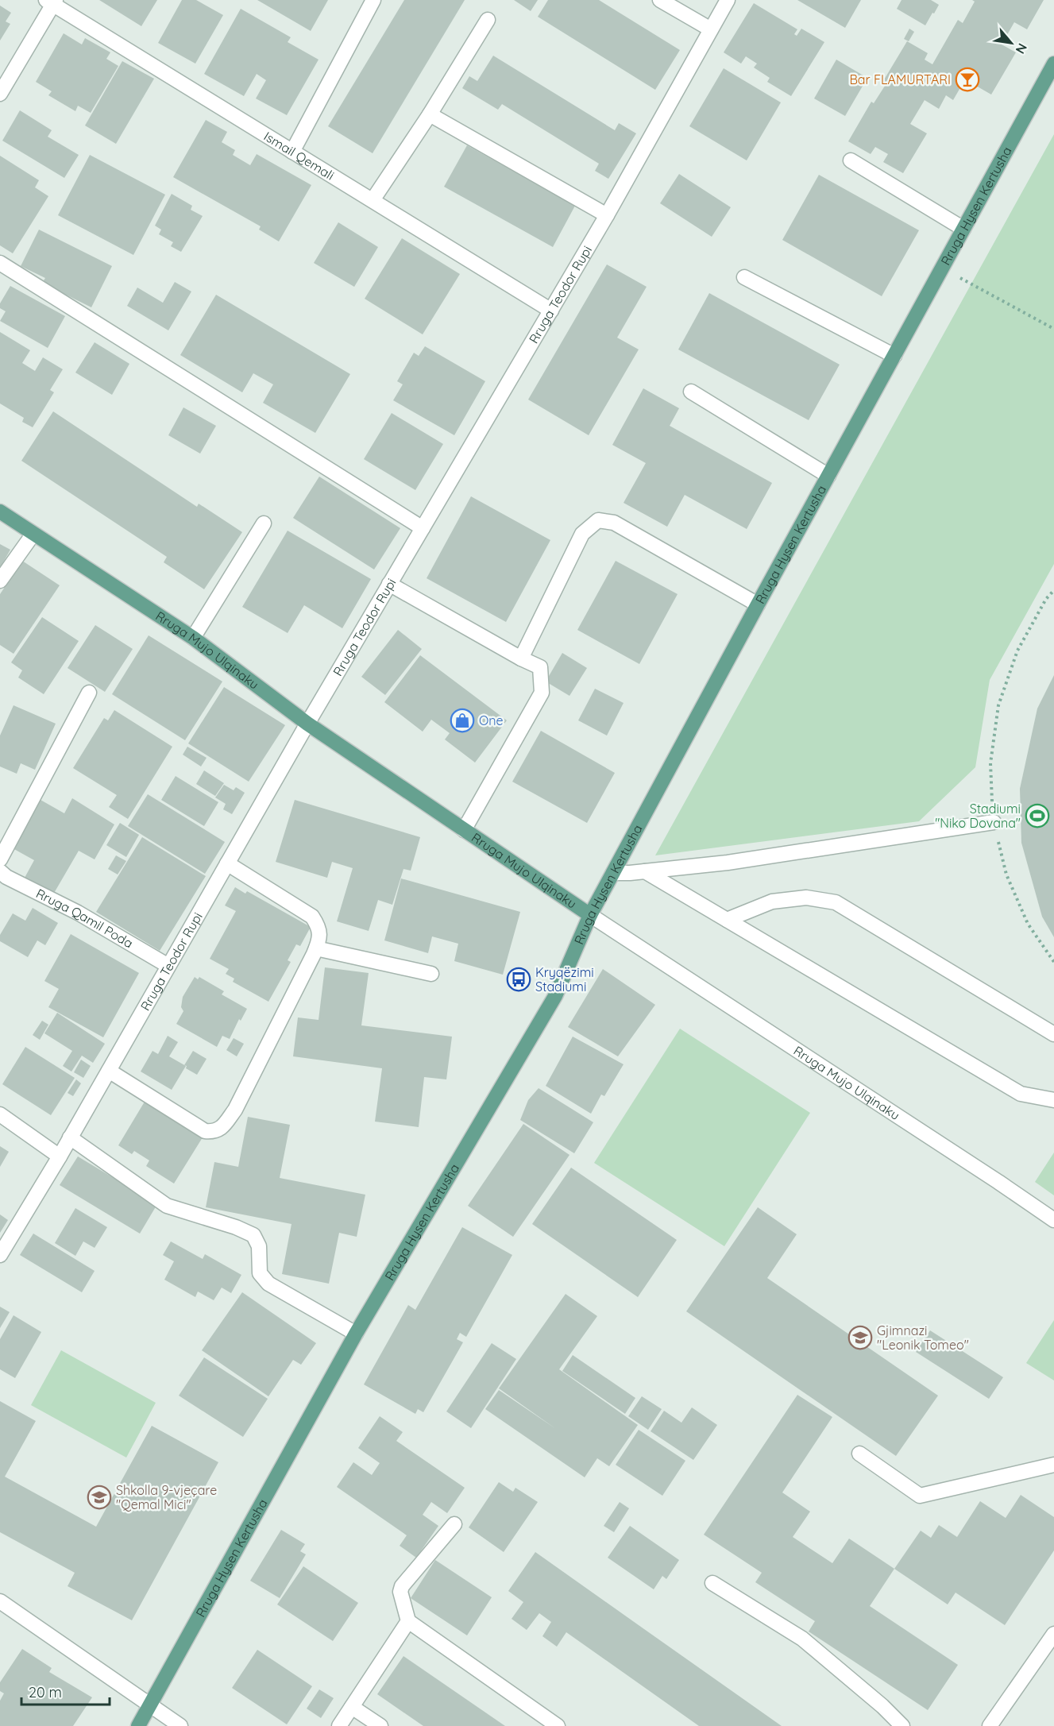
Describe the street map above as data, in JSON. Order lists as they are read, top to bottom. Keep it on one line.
{"streets":{"main road":["Rruga Hysen Kertusha","Rruga Mujo Ulqinaku"],"street":["Ismail Qemali","Rruga Teodor Rupi","Rruga Qamil Poda"]},"crossings":[["Ismail Qemali","Rruga Teodor Rupi"],["Rruga Hysen Kertusha","Rruga Mujo Ulqinaku"],["Rruga Teodor Rupi","Rruga Mujo Ulqinaku"],["Rruga Teodor Rupi","Rruga Qamil Poda"]],"places":{"bar":["Bar FLAMURTARI"],"shop":["One"],"sports":["Stadiumi \"Niko Dovana\""],"bus stop":["Kryqëzimi Stadiumi"],"school or university":["Gjimnazi \"Leonik Tomeo\"","Shkolla 9-vjeçare \"Qemal Mici\""]},"scale_bar":"20 m","north":"bottom right"}
